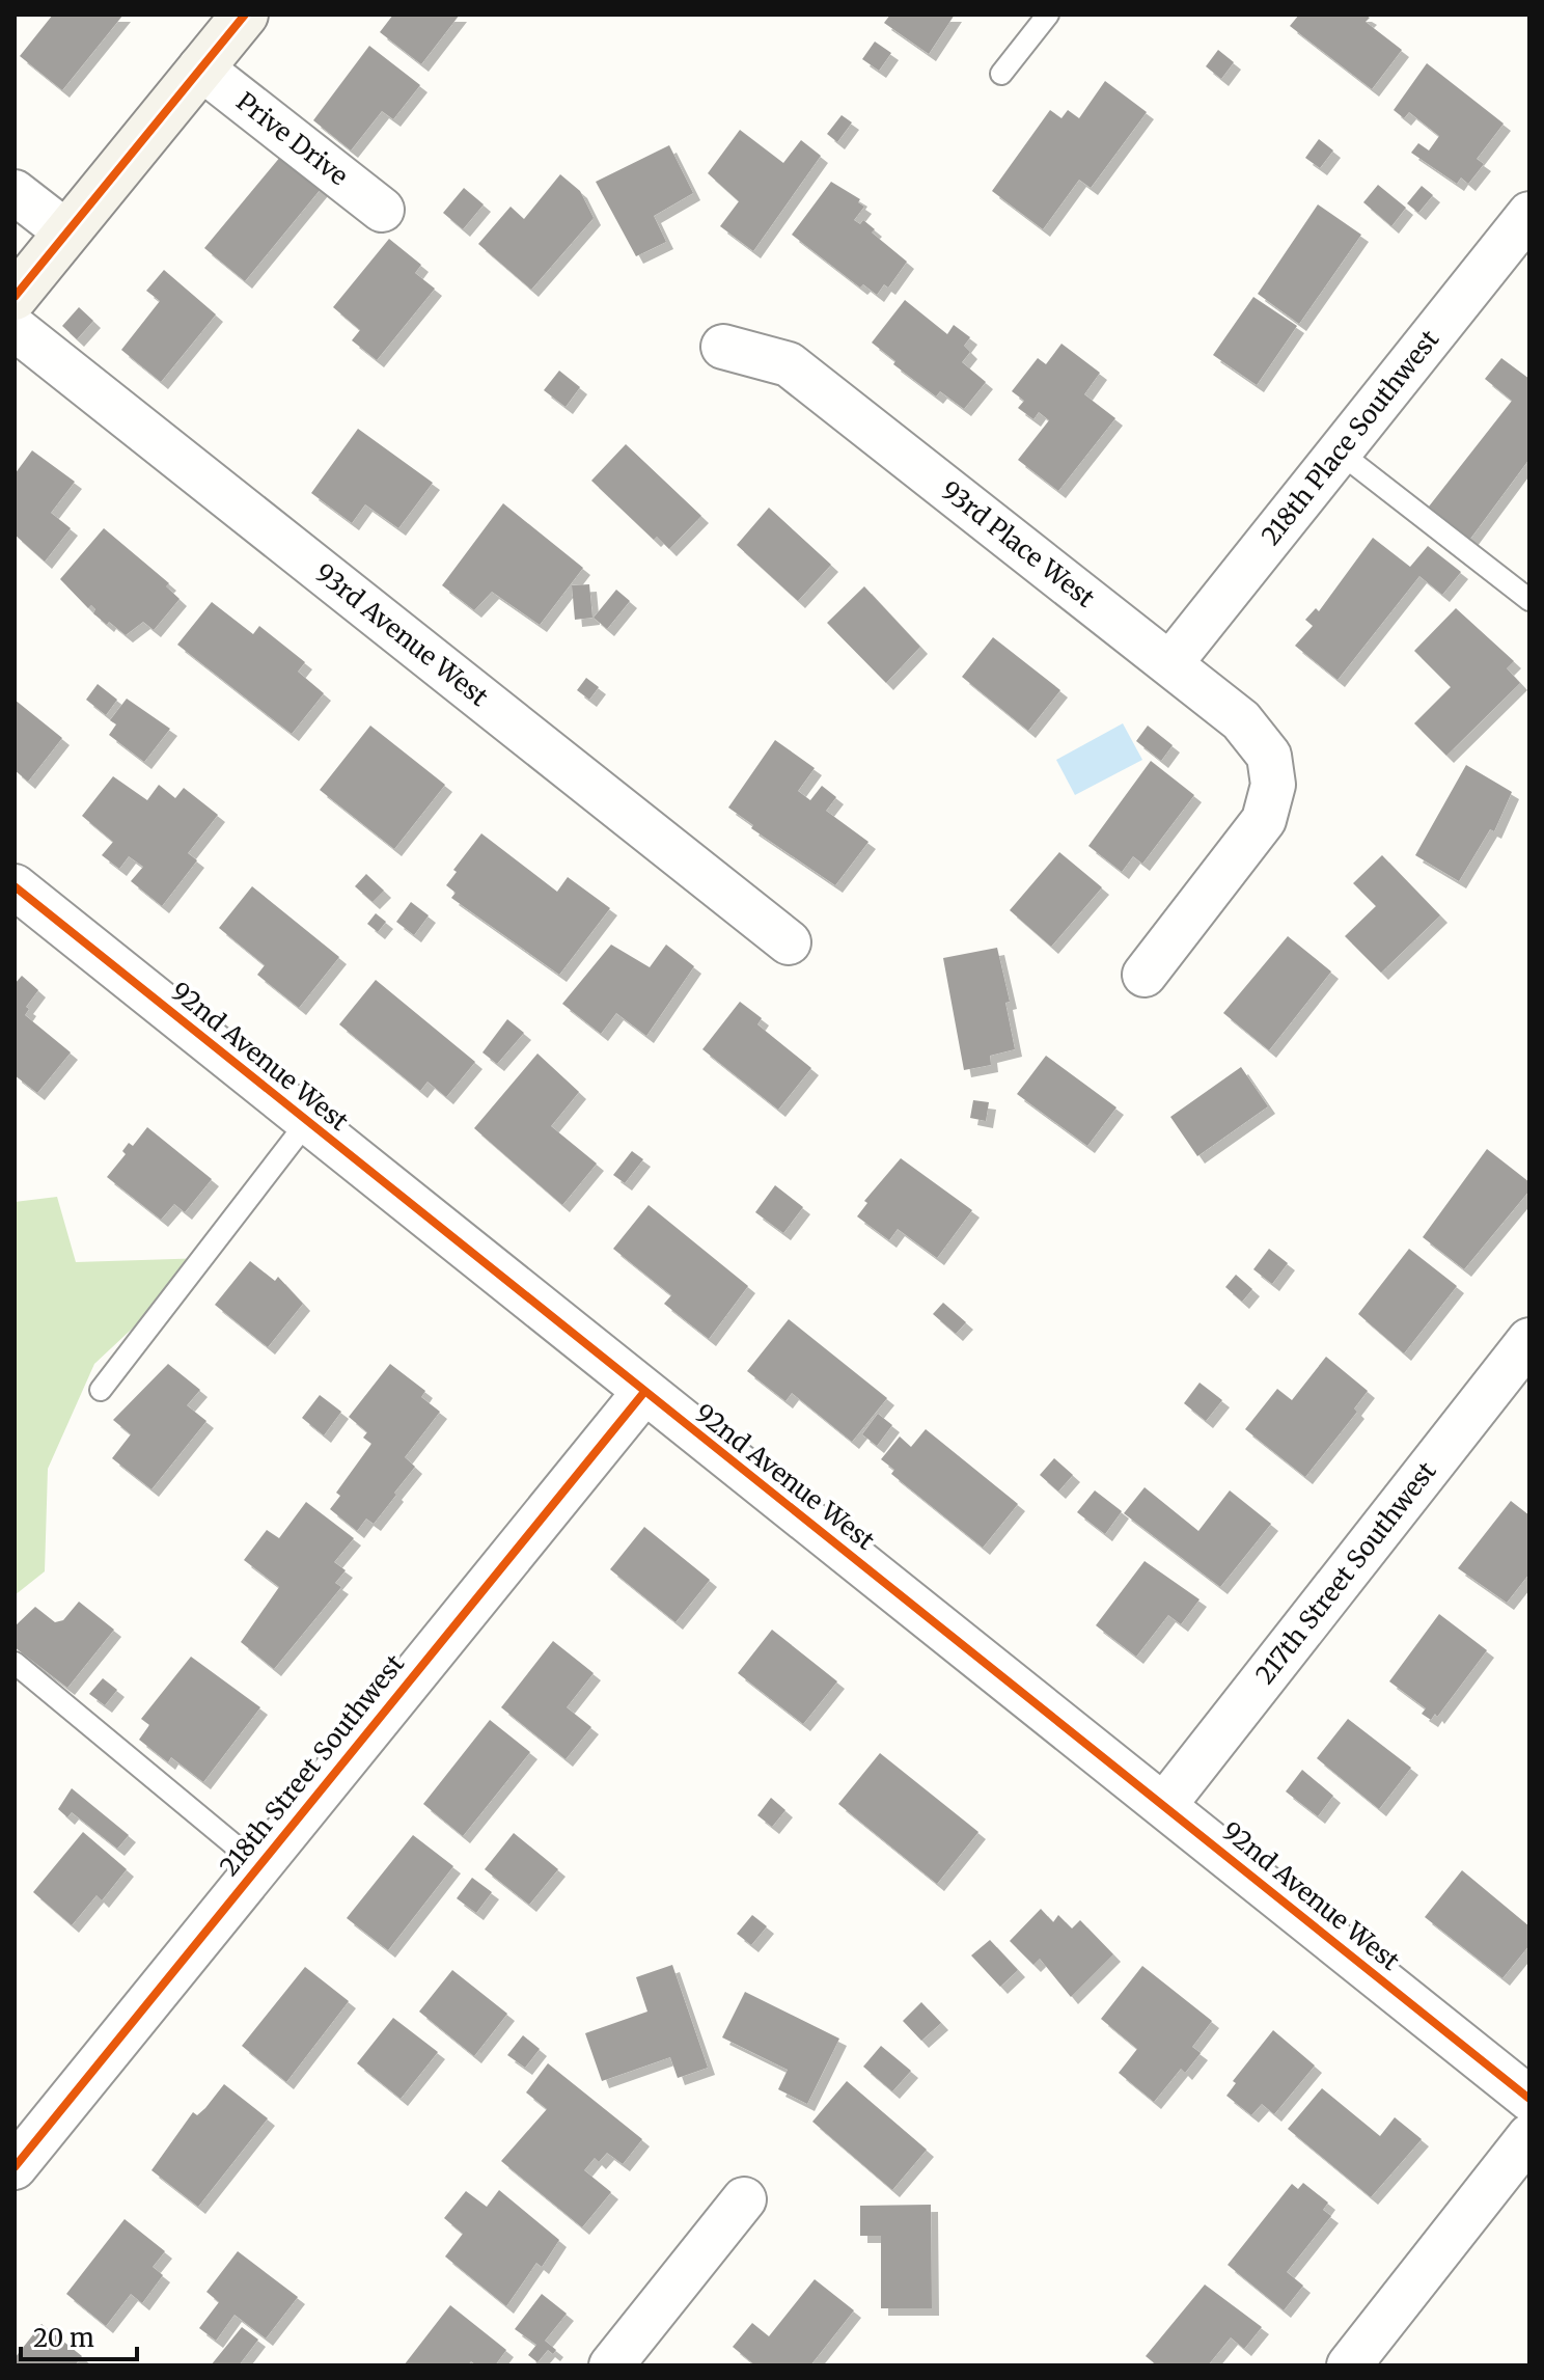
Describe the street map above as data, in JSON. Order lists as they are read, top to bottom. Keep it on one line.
{"streets":{"street":["Prive Drive","218th Place Southwest","93rd Place West","93rd Avenue West","92nd Avenue West","217th Street Southwest","218th Street Southwest"]},"crossings":[["218th Place Southwest","93rd Place West"],["92nd Avenue West","217th Street Southwest"],["92nd Avenue West","218th Street Southwest"]],"scale_bar":"20 m"}
